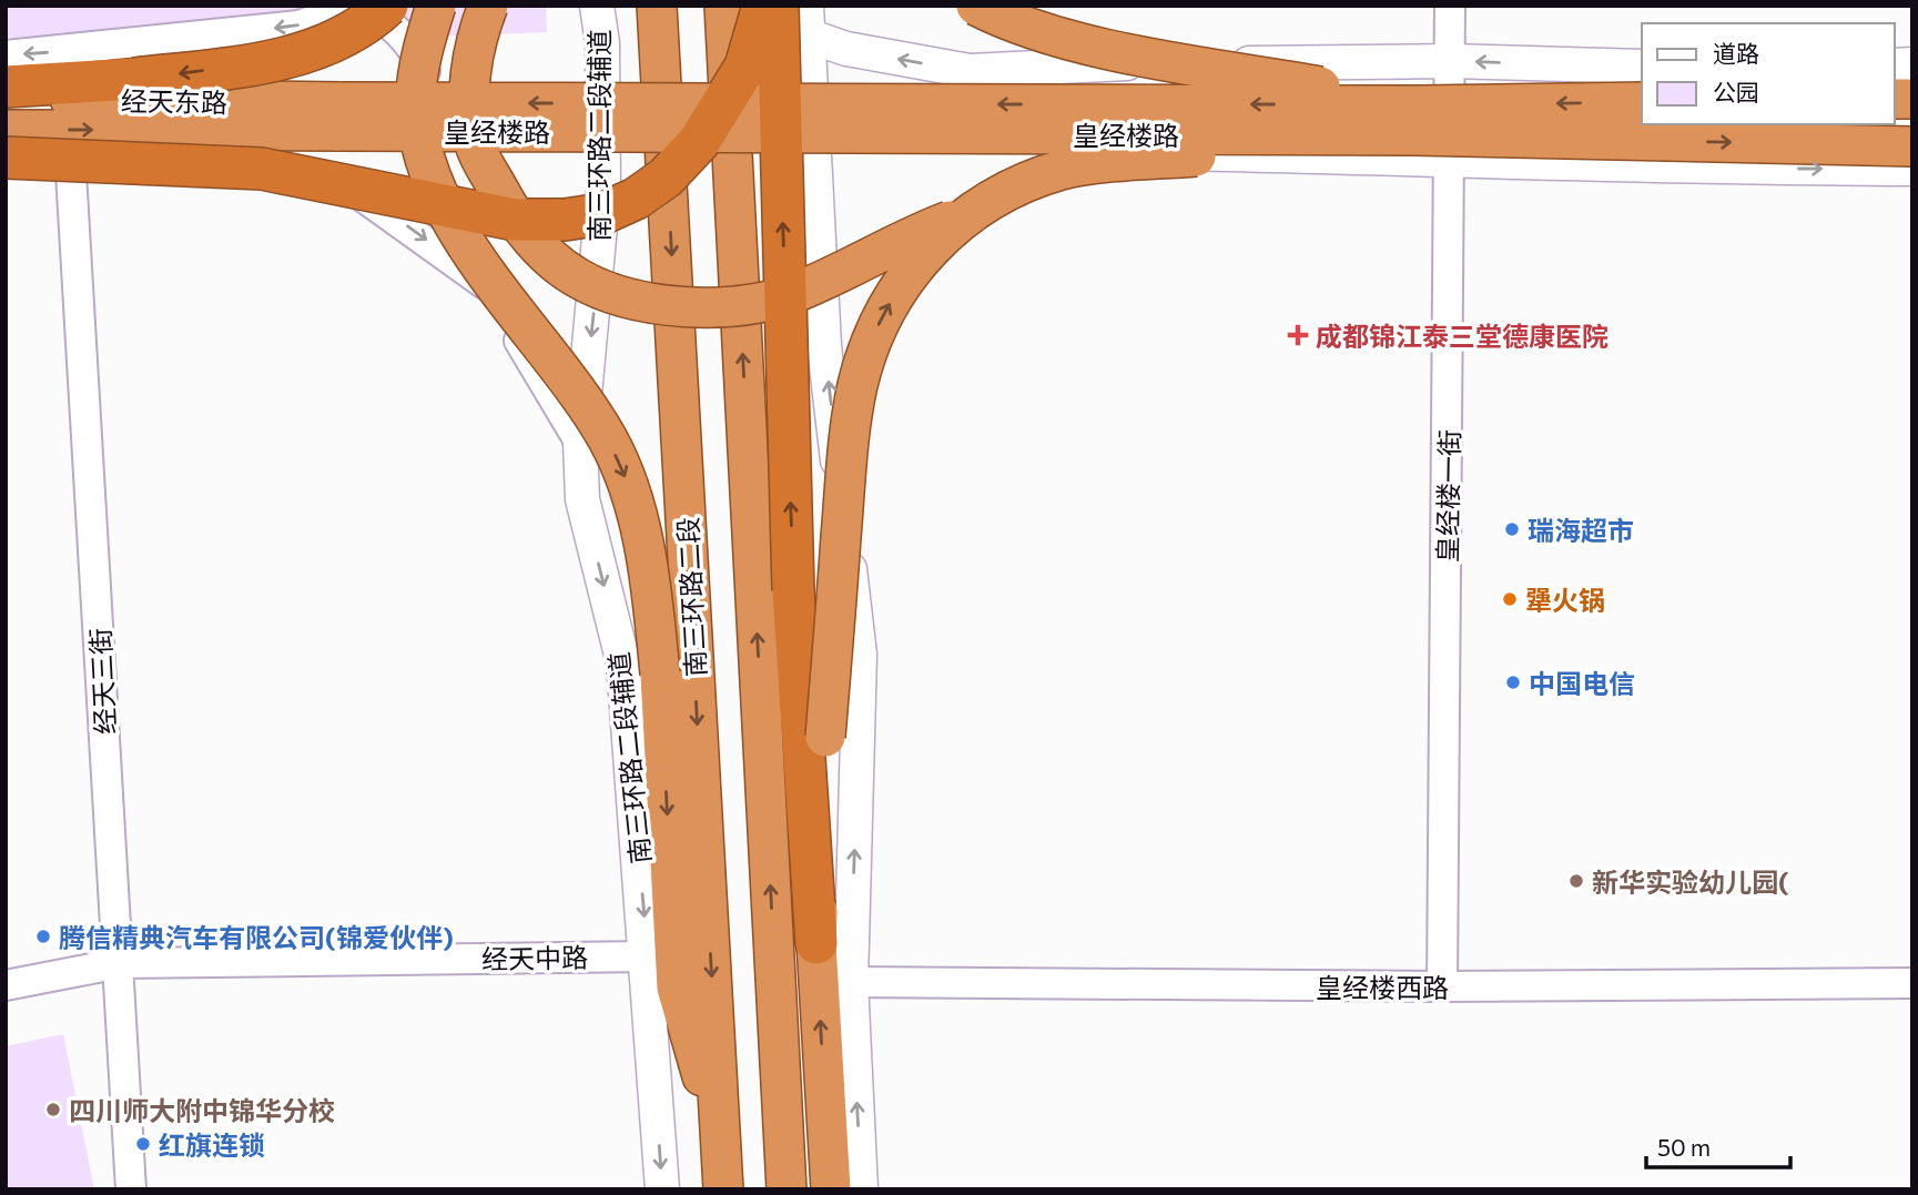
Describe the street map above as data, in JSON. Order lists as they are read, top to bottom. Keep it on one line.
{"streets":{"highway":["经天东路","皇经楼路","南三环路二段"],"main road":["南三环路二段辅道"],"street":["皇经楼一街","经天三街","经天中路","皇经楼西路"]},"crossings":[["经天东路","皇经楼路"],["南三环路二段辅道","经天中路"],["皇经楼一街","皇经楼西路"],["经天三街","经天中路"]],"places":{"health":["成都锦江泰三堂德康医院"],"other":["瑞海超市","犟火锅","中国电信","新华实验幼儿园(","腾信精典汽车有限公司(锦爱伙伴)","四川师大附中锦华分校","红旗连锁"]},"legend":["道路","公园"],"scale_bar":"50 m"}
